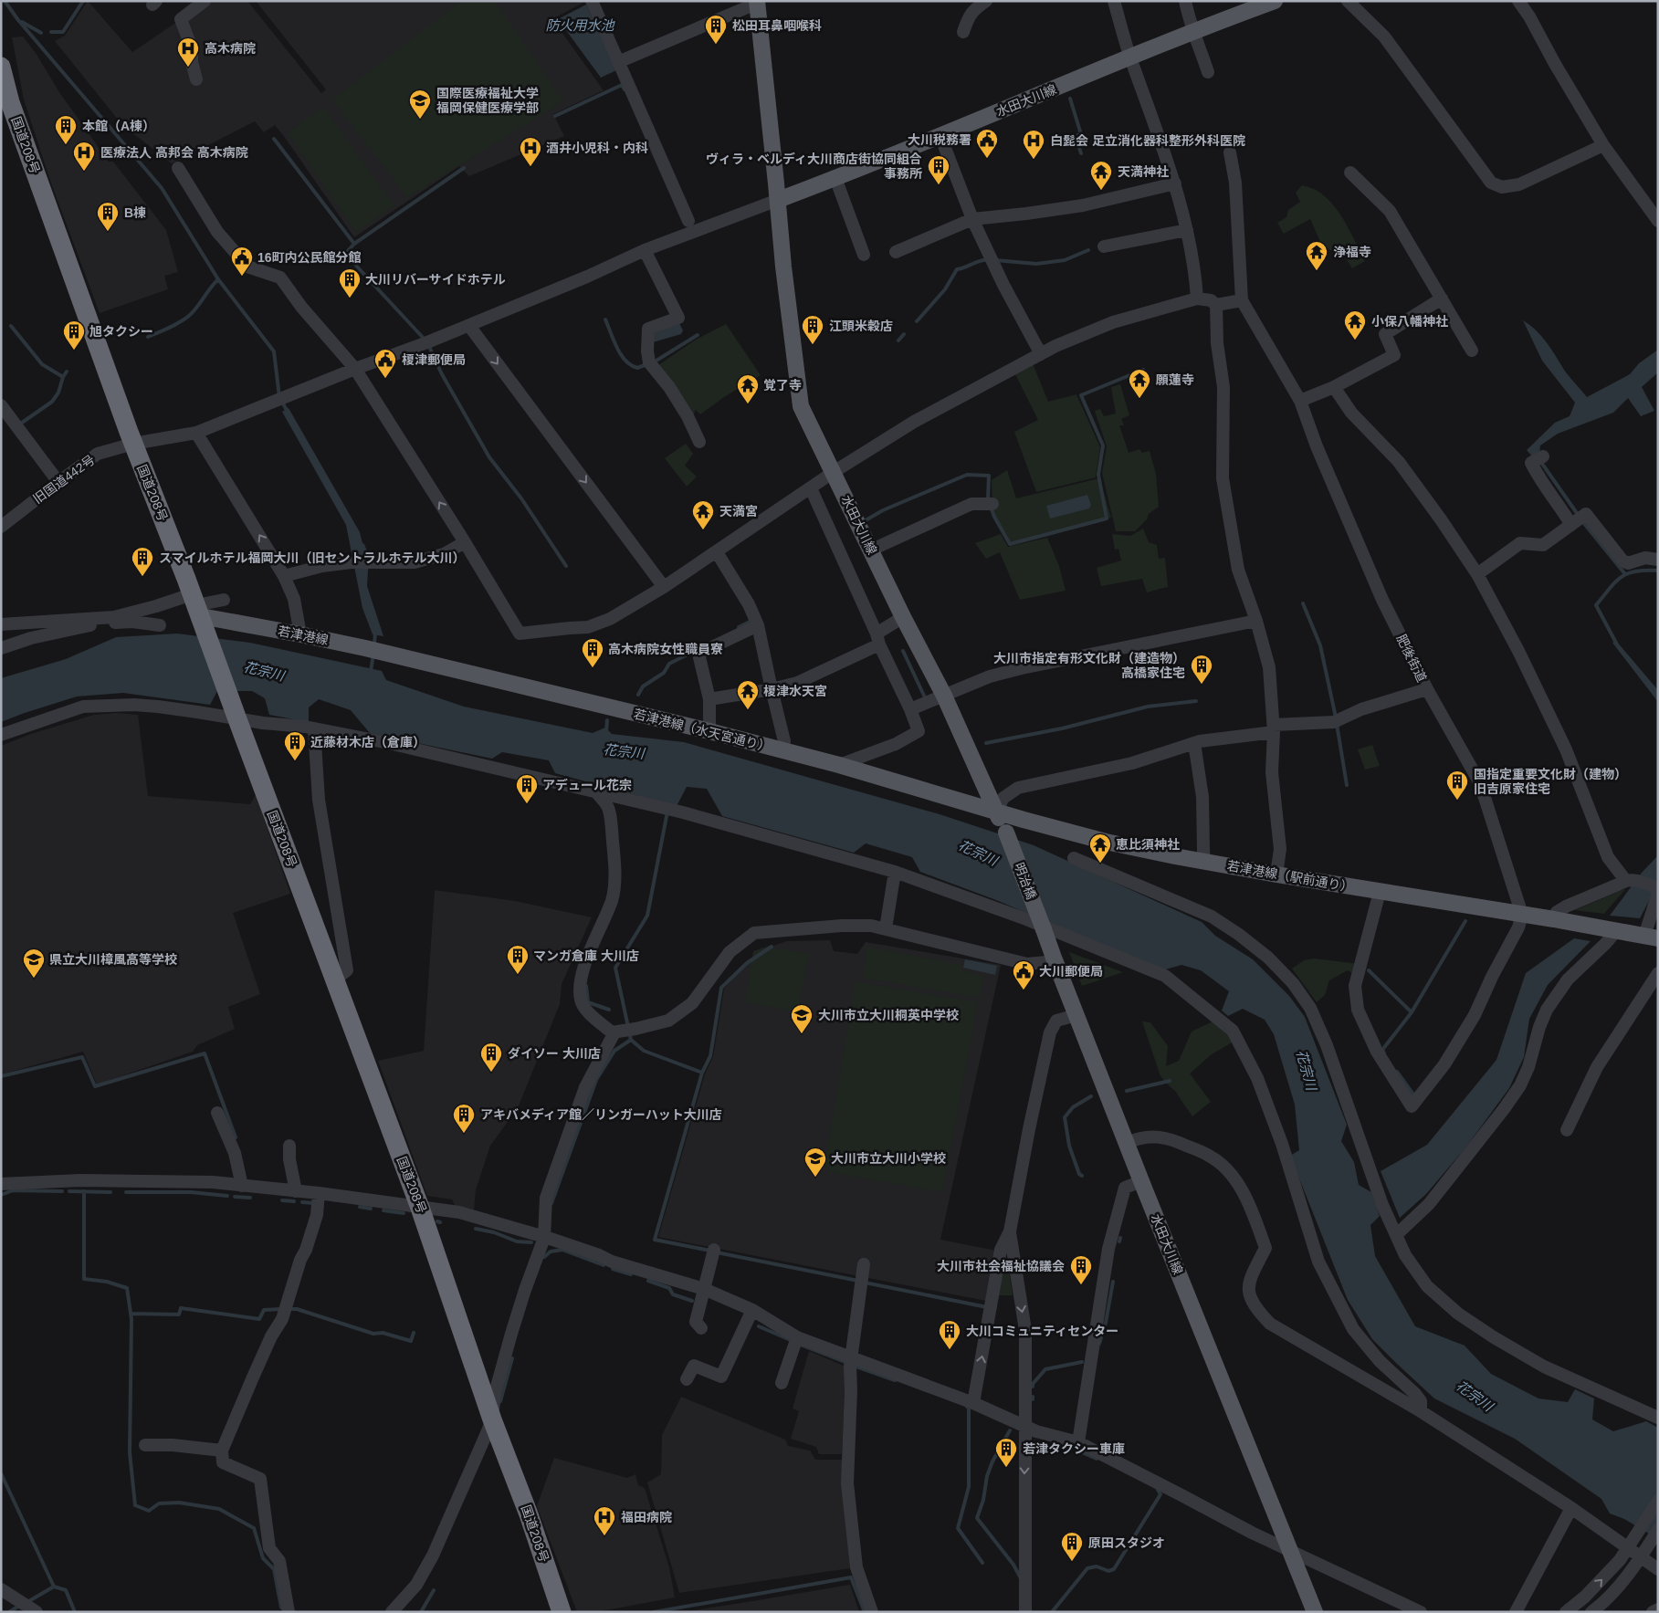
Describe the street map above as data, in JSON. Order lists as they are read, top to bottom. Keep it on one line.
{"streets":{"highway":["国道208号"],"main road":["水田大川線","若津港線","若津港線（水天宮通り）","若津港線（駅前通り）","明治橋"],"street":["旧国道442号","肥後街道"]},"crossings":[["水田大川線","旧国道442号"],["水田大川線","若津港線（水天宮通り）"],["水田大川線","若津港線（駅前通り）"],["水田大川線","明治橋"],["国道208号","旧国道442号"],["国道208号","若津港線"],["若津港線","若津港線（水天宮通り）"],["肥後街道","若津港線（駅前通り）"],["若津港線（水天宮通り）","若津港線（駅前通り）"]],"water":["防火用水池","花宗川"],"places":{"building":["松田耳鼻咽喉科","本館（A棟）","ヴィラ・ベルディ大川商店街協同組合 事務所","B棟","大川リバーサイドホテル","江頭米穀店","旭タクシー","スマイルホテル福岡大川（旧セントラルホテル大川）","高木病院女性職員寮","大川市指定有形文化財（建造物） 高橋家住宅","近藤材木店（倉庫）","国指定重要文化財（建物） 旧吉原家住宅","アデュール花宗","マンガ倉庫 大川店","ダイソー 大川店","アキバメディア館／リンガーハット大川店","大川市社会福祉協議会","大川コミュニティセンター","若津タクシー車庫","原田スタジオ"],"hospital":["高木病院","白髭会 足立消化器科整形外科医院","酒井小児科・内科","医療法人 高邦会 高木病院","福田病院"],"school or university":["国際医療福祉大学 福岡保健医療学部","県立大川樟風高等学校","大川市立大川桐英中学校","大川市立大川小学校"],"public building":["大川税務署","16町内公民館分館","榎津郵便局","大川郵便局"],"temple":["天満神社","浄福寺","小保八幡神社","願蓮寺","覚了寺","天満宮","榎津水天宮","恵比須神社"]}}
